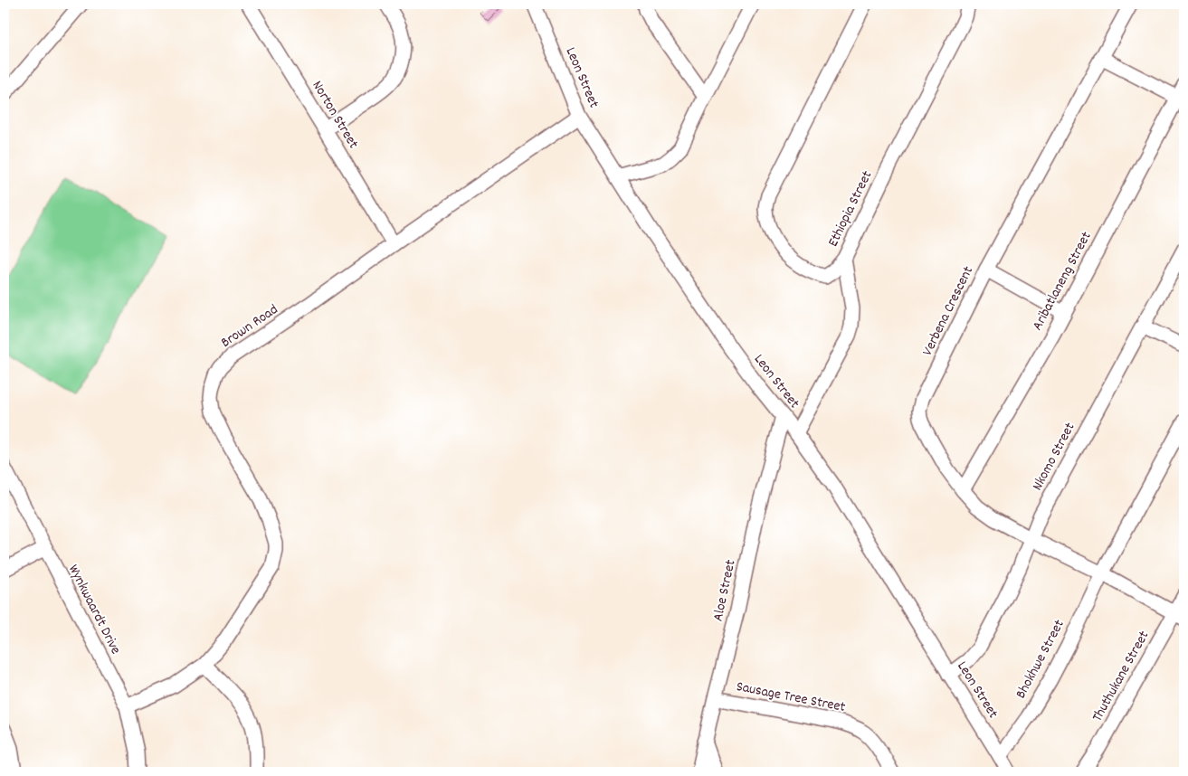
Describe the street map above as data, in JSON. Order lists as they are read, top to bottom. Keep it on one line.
{"streets":{"street":["Leon Street","Norton Street","Ethiopia Street","Aribatlaneng Street","Verbena Crescent","Brown Road","Nkomo Street","Aloe Street","Wynkwaardt Drive","Bhokhwe Street","Thuthukane Street","Sausage Tree Street"]},"crossings":[["Leon Street","Brown Road"],["Leon Street","Nkomo Street"],["Leon Street","Aloe Street"],["Leon Street","Bhokhwe Street"],["Norton Street","Brown Road"],["Aribatlaneng Street","Verbena Crescent"],["Verbena Crescent","Nkomo Street"],["Verbena Crescent","Bhokhwe Street"],["Verbena Crescent","Thuthukane Street"],["Brown Road","Wynkwaardt Drive"],["Aloe Street","Sausage Tree Street"]]}
